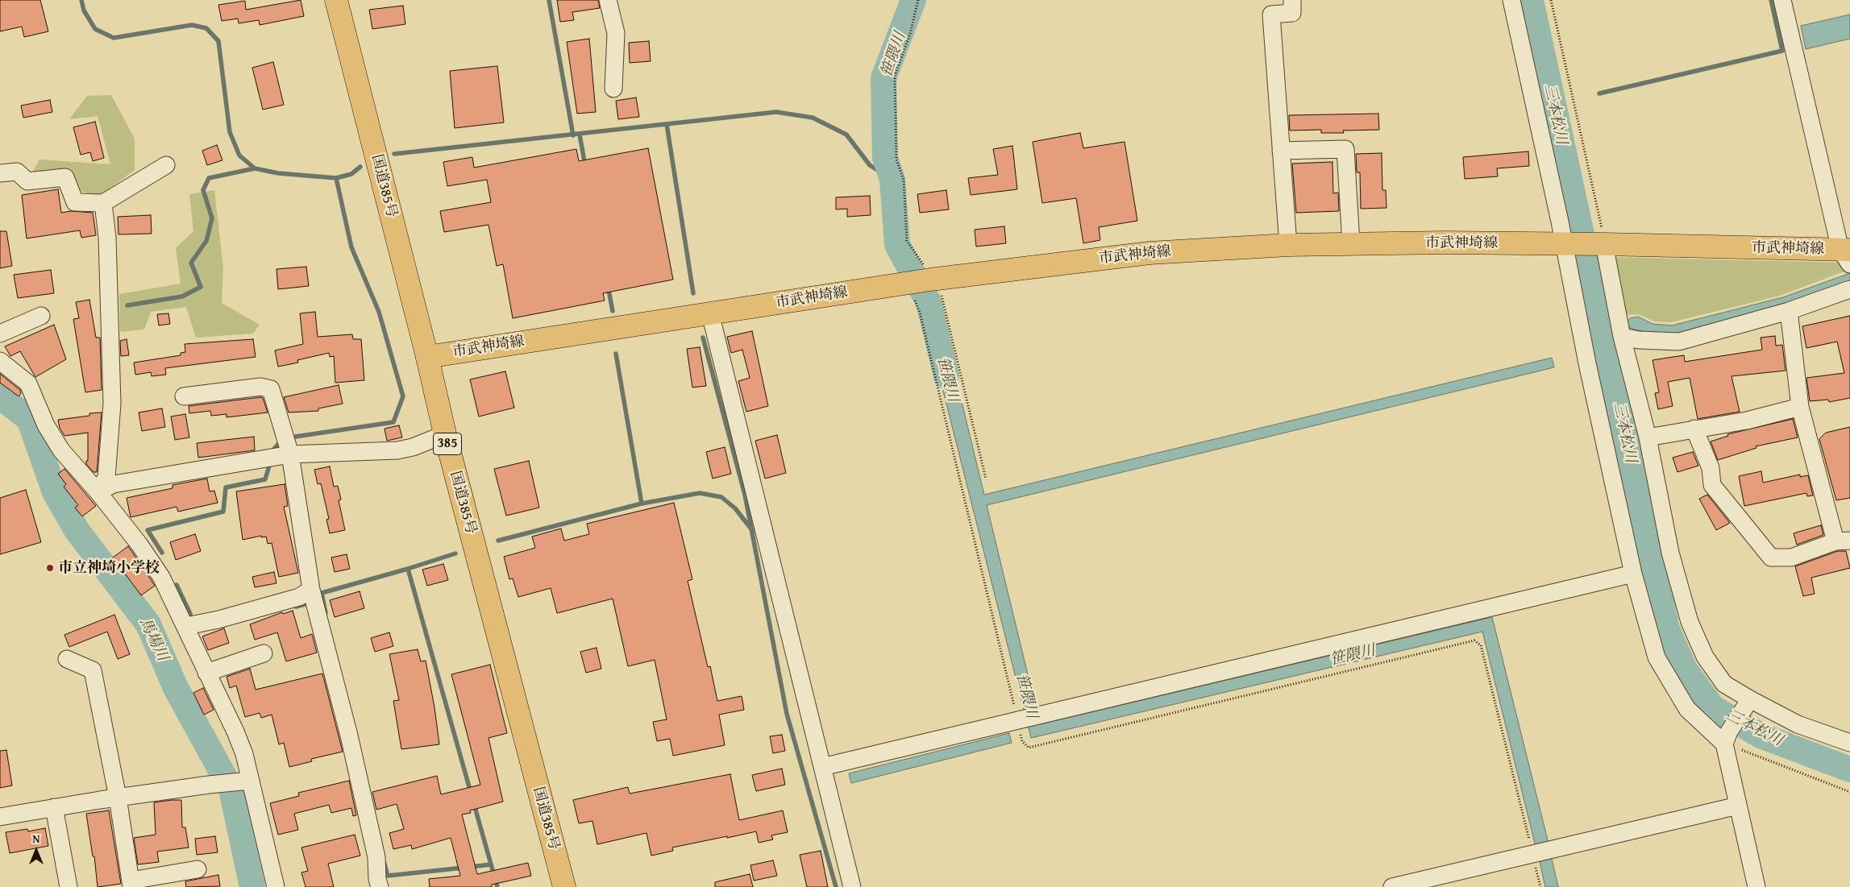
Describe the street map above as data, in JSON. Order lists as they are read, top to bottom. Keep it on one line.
{"streets":{"main road":["国道385号","市武神埼線","385"]},"crossings":[["国道385号","市武神埼線"]],"water":["笹隈川","三本松川","馬場川"],"places":["市立神埼小学校"],"north":"top"}
